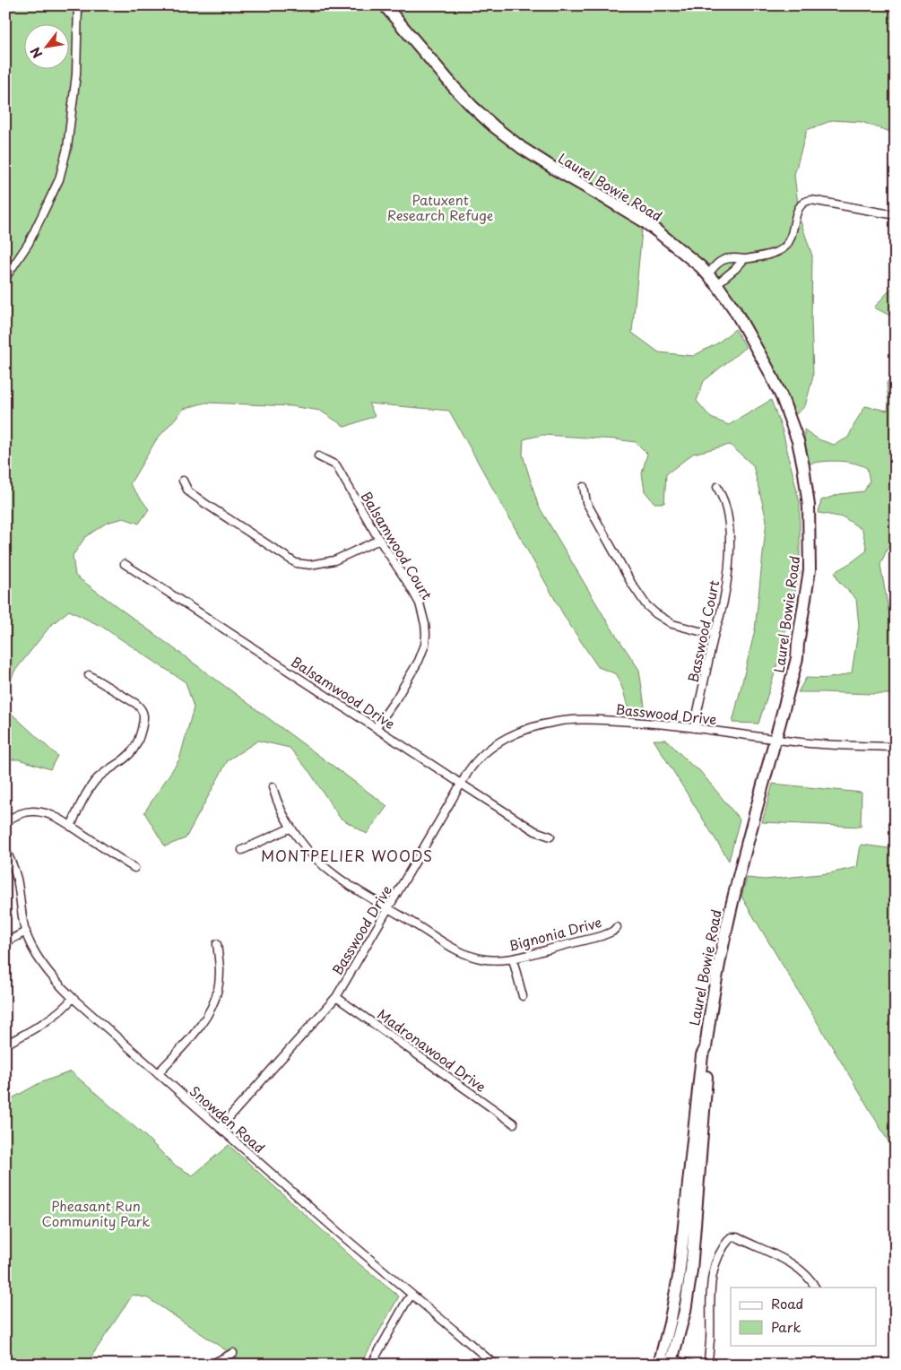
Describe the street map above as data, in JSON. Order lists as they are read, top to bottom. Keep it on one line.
{"streets":{"main road":["Laurel Bowie Road"],"street":["Balsamwood Court","Basswood Court","Balsamwood Drive","Basswood Drive","Bignonia Drive","Madronawood Drive","Snowden Road"]},"crossings":[["Laurel Bowie Road","Basswood Drive"],["Balsamwood Court","Balsamwood Drive"],["Basswood Court","Basswood Drive"],["Balsamwood Drive","Basswood Drive"],["Basswood Drive","Bignonia Drive"],["Basswood Drive","Madronawood Drive"],["Basswood Drive","Snowden Road"]],"districts":["MONTPELIER WOODS"],"parks":["Patuxent Research Refuge","Pheasant Run Community Park"],"legend":["Road","Park"],"north":"bottom left"}
